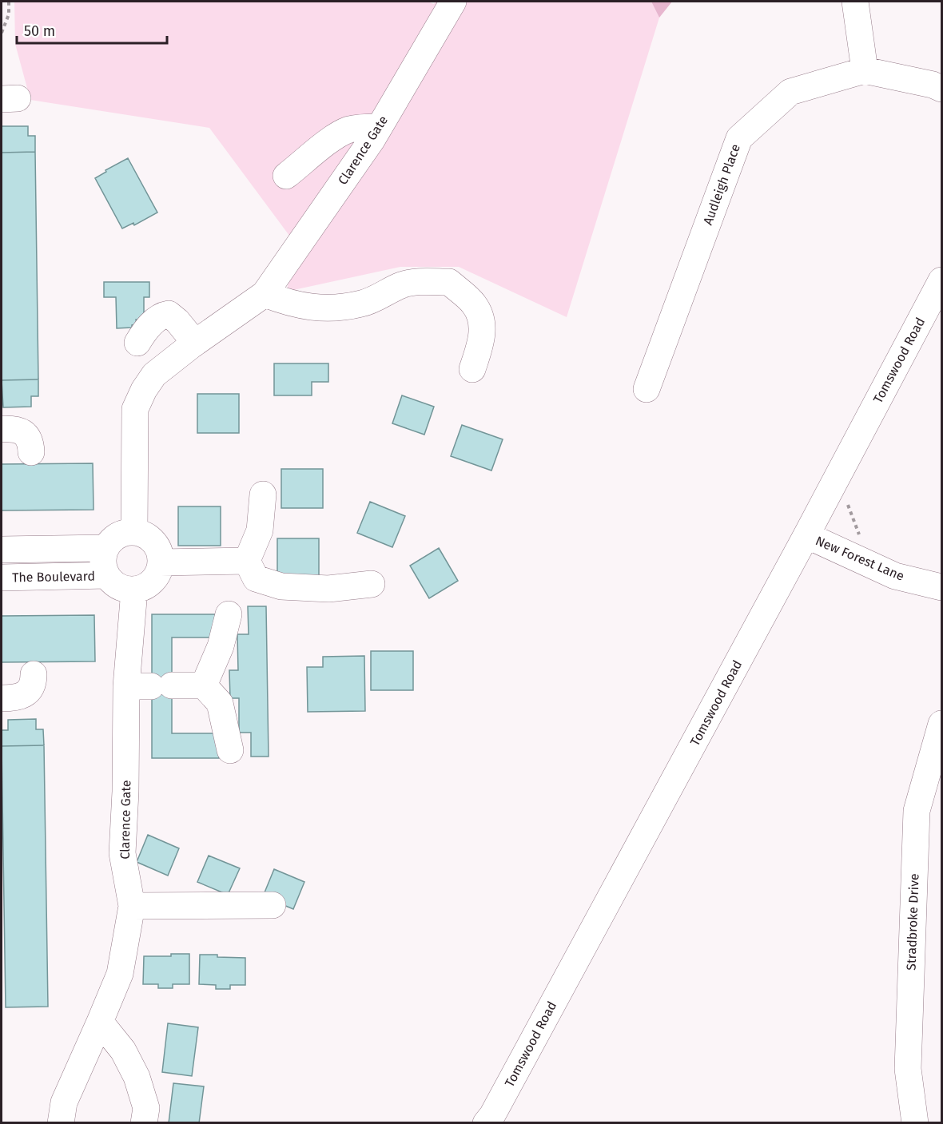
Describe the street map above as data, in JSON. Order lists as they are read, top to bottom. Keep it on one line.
{"streets":{"street":["Clarence Gate","Audleigh Place","Tomswood Road","New Forest Lane","The Boulevard","Stradbroke Drive"]},"crossings":[["Clarence Gate","The Boulevard"],["Tomswood Road","New Forest Lane"]],"scale_bar":"50 m"}
